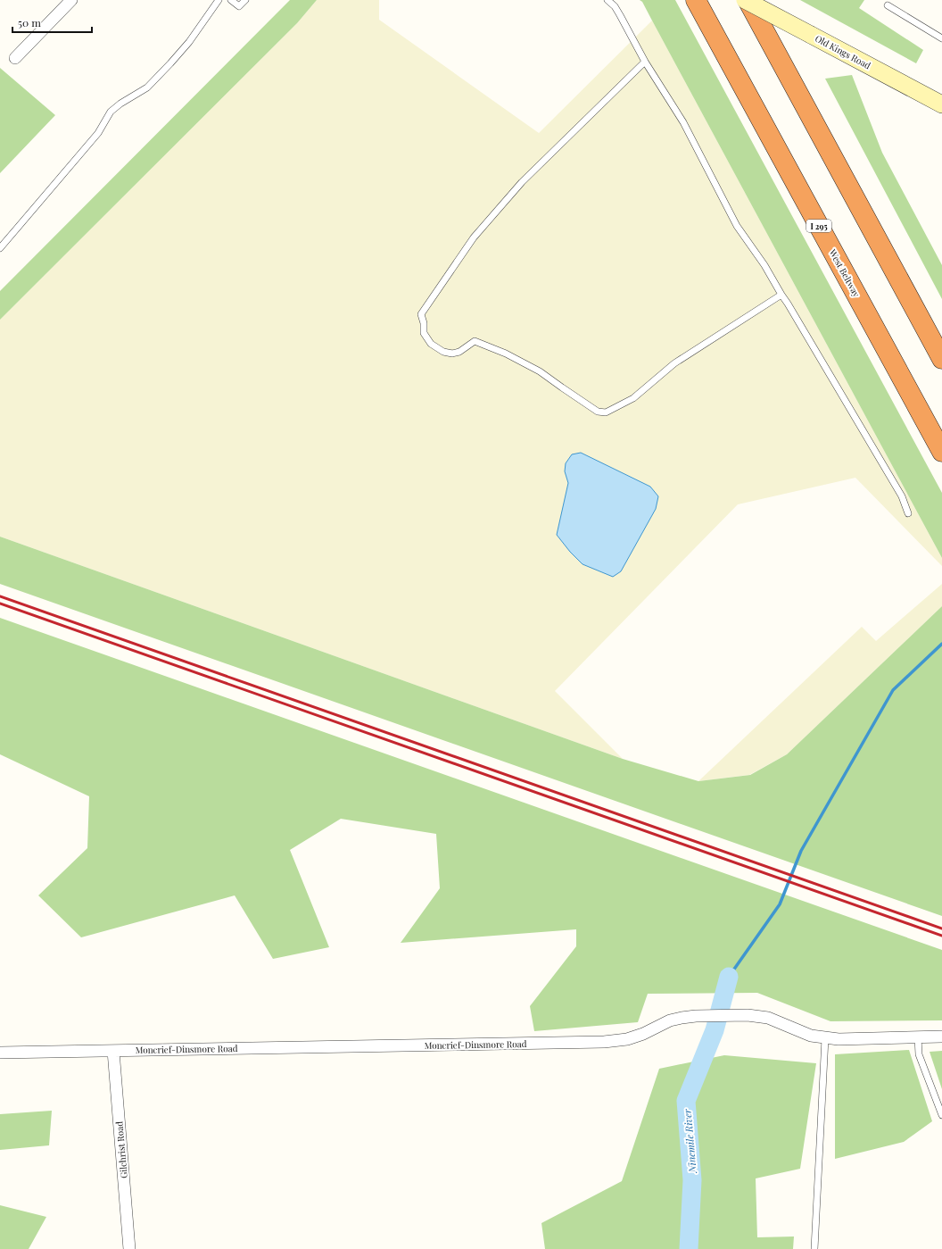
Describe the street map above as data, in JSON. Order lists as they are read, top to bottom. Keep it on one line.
{"streets":{"highway":["I 295","West Beltway"],"street":["Old Kings Road","Moncrief-Dinsmore Road","Gilchrist Road"]},"crossings":[["Moncrief-Dinsmore Road","Gilchrist Road"]],"water":["Ninemile River"],"scale_bar":"50 m"}
